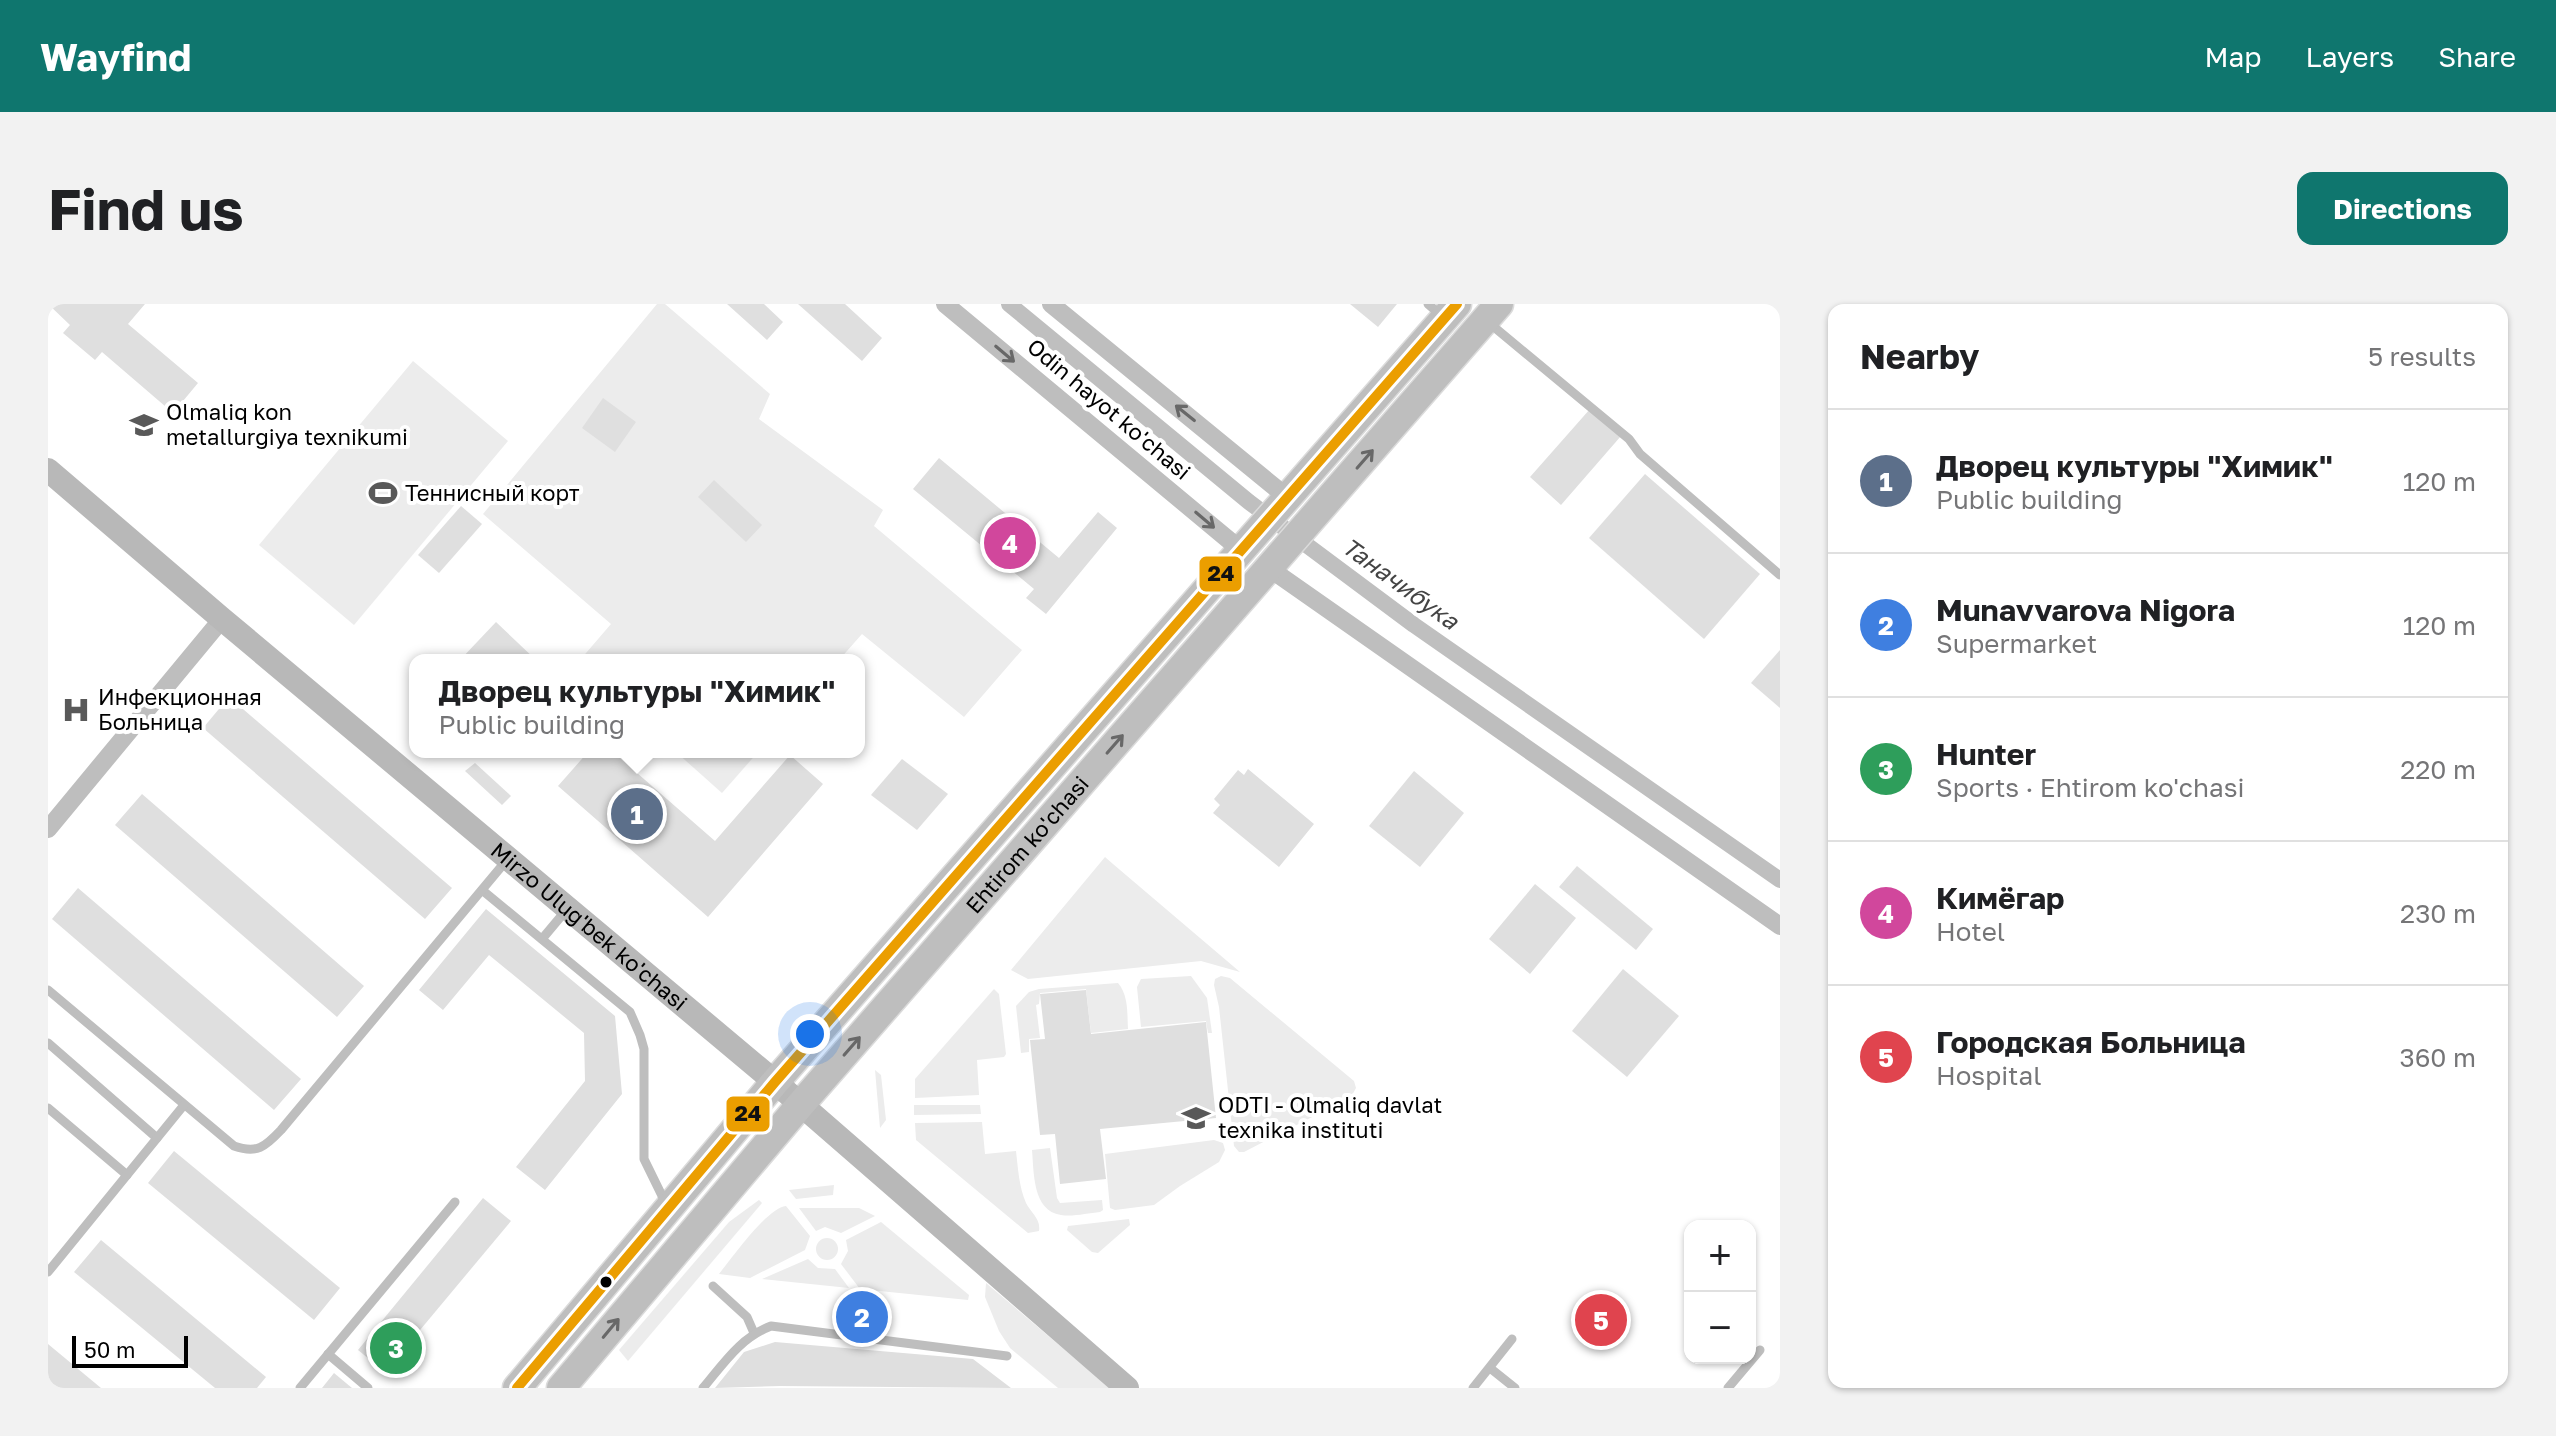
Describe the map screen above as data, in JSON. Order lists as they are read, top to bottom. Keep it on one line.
{"streets":{"main road":["Ehtirom ko'chasi","Mirzo Ulug'bek ko'chasi"],"street":["Odin hayot ko'chasi"]},"crossings":[["Odin hayot ko'chasi","Ehtirom ko'chasi"],["Ehtirom ko'chasi","Mirzo Ulug'bek ko'chasi"]],"water":["Таначибука"],"places":{"school or university":["Olmaliq kon metallurgiya texnikumi","ODTI - Olmaliq davlat texnika instituti"],"sports":["Теннисный корт"],"hospital":["Инфекционная Больница"]},"lines":["transit line 24"],"scale_bar":"50 m","page":{"header":"Wayfind","nav":["Map","Layers","Share"],"buttons":"Directions","title":"Find us","heading":["Nearby","5 results"],"list":[{"mark":"1","name":"Дворец культуры \"Химик\"","note":"Public building","value":"120 m"},{"mark":"2","name":"Munavvarova Nigora","note":"Supermarket","value":"120 m"},{"mark":"3","name":"Hunter","note":"Sports · Ehtirom ko'chasi","value":"220 m"},{"mark":"4","name":"Кимёгар","note":"Hotel","value":"230 m"},{"mark":"5","name":"Городская Больница","note":"Hospital","value":"360 m"}],"pins":["4","1","2","5","3"],"popup":["Дворец культуры \"Химик\"","Public building"],"map_buttons":["+","−"],"scale":"50 m"}}
